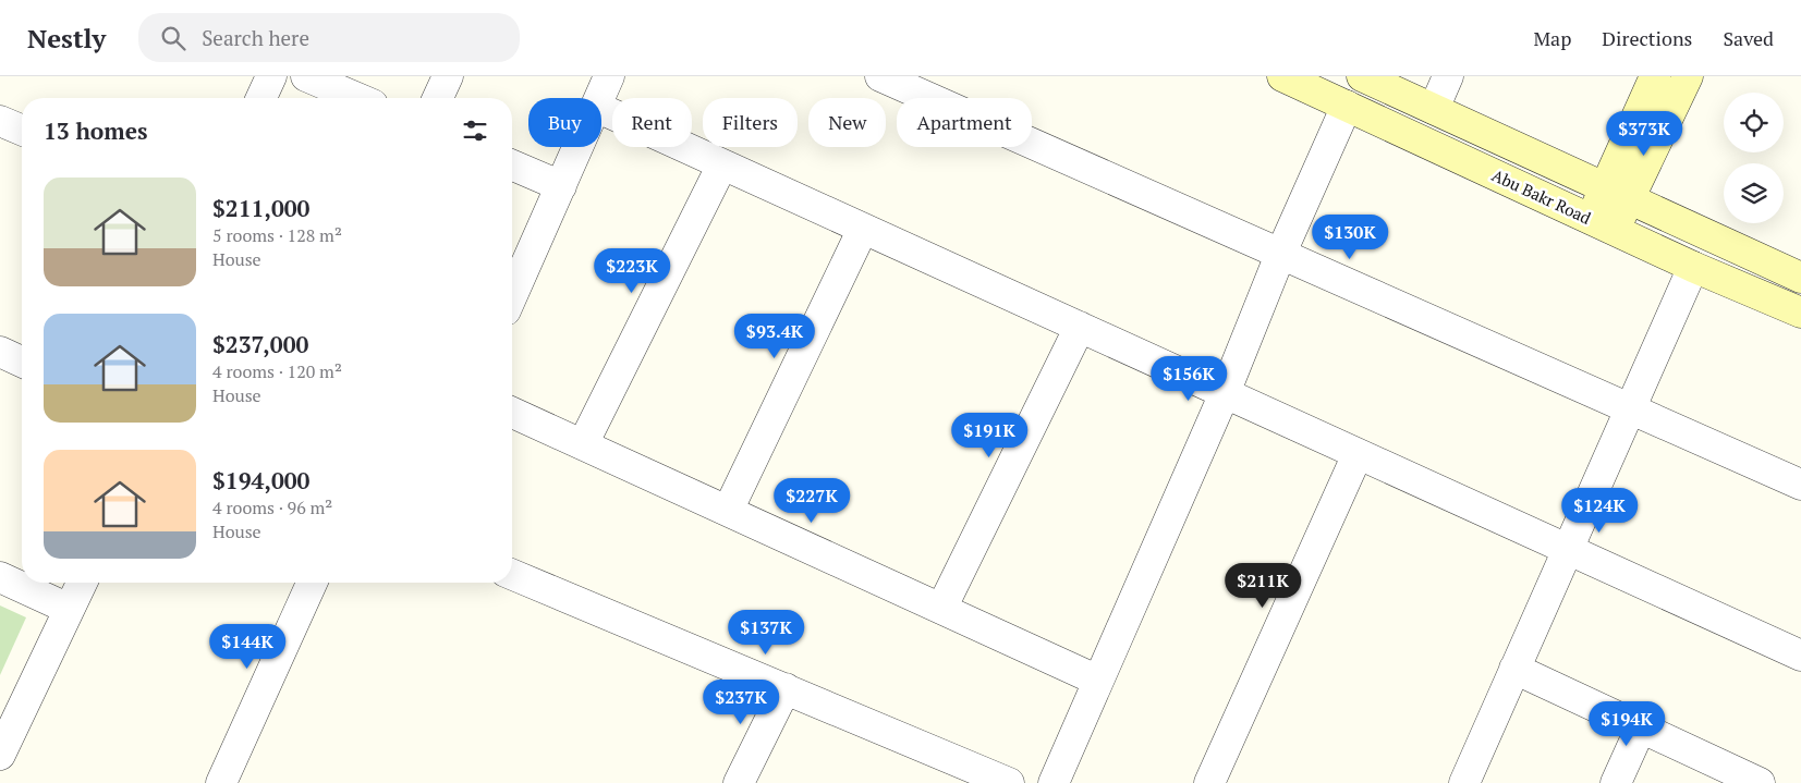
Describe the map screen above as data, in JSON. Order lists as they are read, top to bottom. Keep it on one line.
{"streets":{"main road":["Abu Bakr Road"]},"page":{"header":"Nestly","search":"Search here","nav":["Map","Directions","Saved"],"chip":["Buy","Rent","Filters","New","Apartment"],"heading":"13 homes","price":["$373K","$130K","$223K","$93.4K","$156K","$191K","$227K","$124K","$211K","$137K","$144K","$237K","$194K"],"list":[{"name":"$211,000","note":"5 rooms · 128 m² · House"},{"name":"$237,000","note":"4 rooms · 120 m² · House"},{"name":"$194,000","note":"4 rooms · 96 m² · House"}]}}
